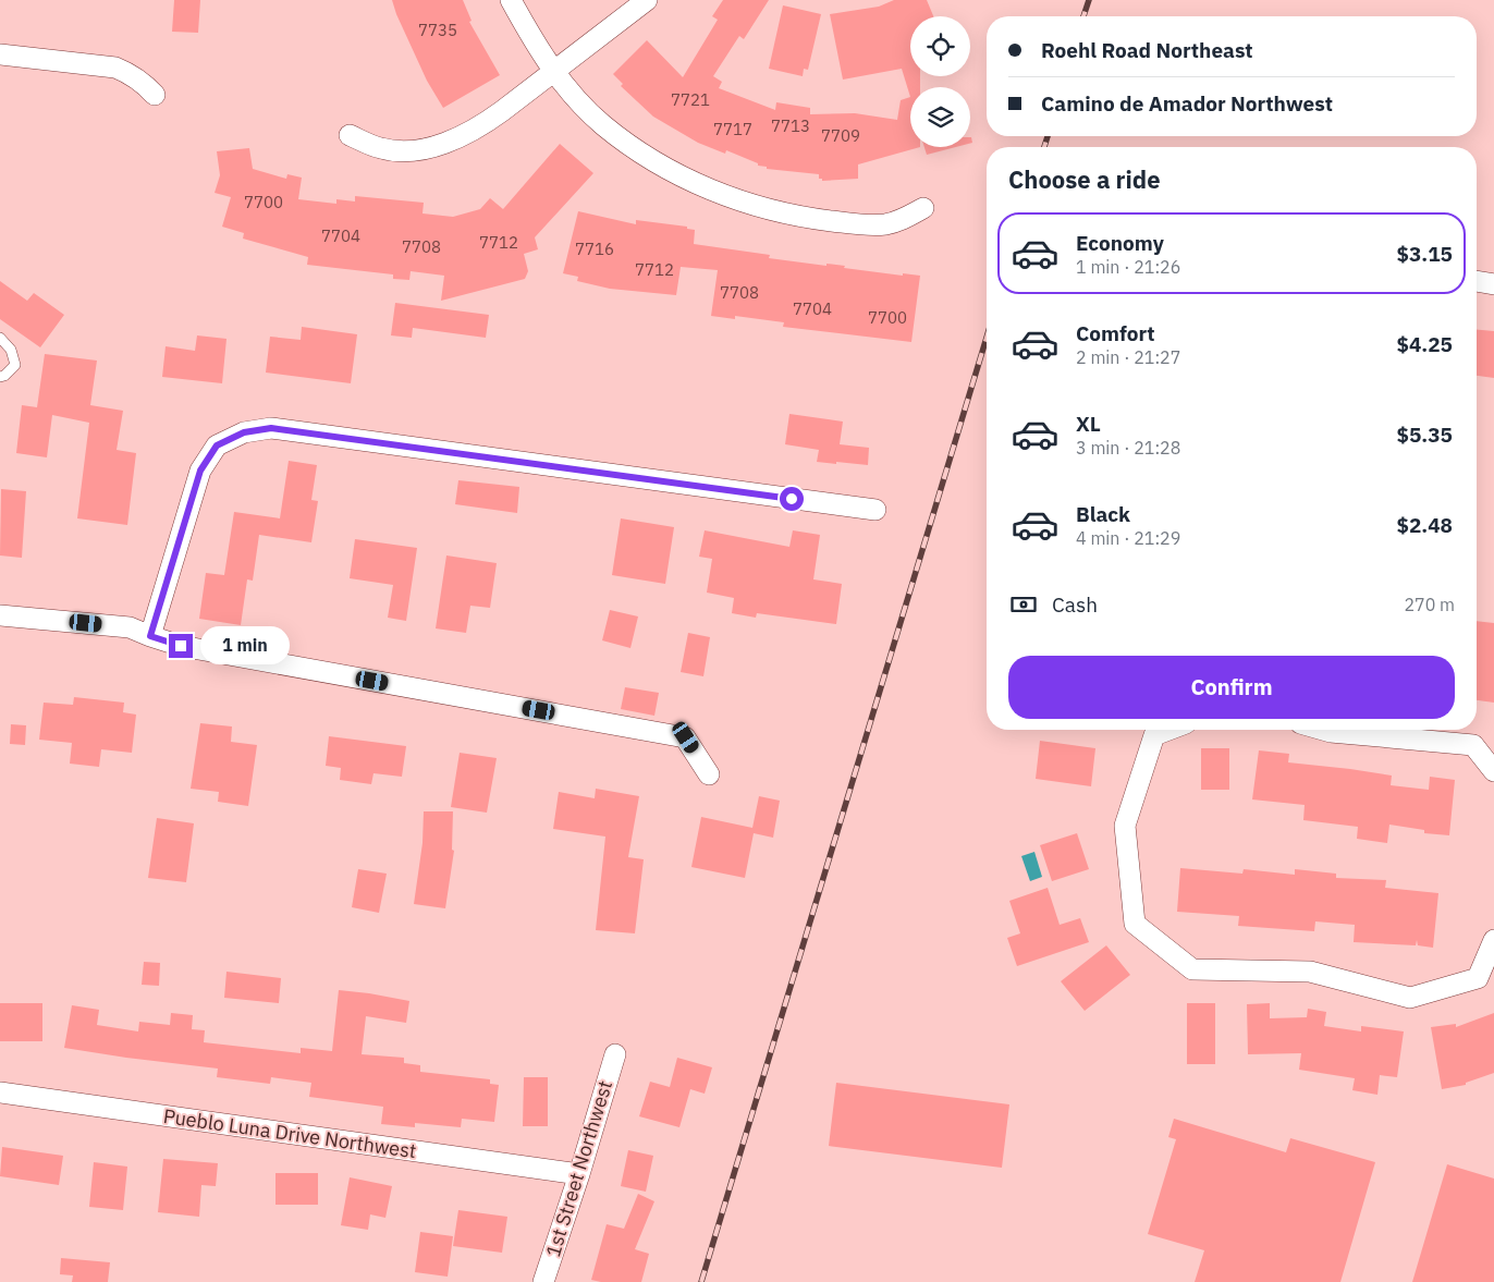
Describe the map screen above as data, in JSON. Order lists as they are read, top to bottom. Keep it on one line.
{"streets":{"street":["Pueblo Luna Drive Northwest","1st Street Northwest"]},"crossings":[["Pueblo Luna Drive Northwest","1st Street Northwest"]],"house_numbers":["7735","7721","7713","7717","7709","7700","7704","7712","7708","7716","7712","7708","7704","7700"],"page":{"banner":["Roehl Road Northeast","Camino de Amador Northwest"],"heading":"Choose a ride","list":[{"name":"Economy","note":"1 min · 21:26","value":"$3.15"},{"name":"Comfort","note":"2 min · 21:27","value":"$4.25"},{"name":"XL","note":"3 min · 21:28","value":"$5.35"},{"name":"Black","note":"4 min · 21:29","value":"$2.48"}],"pay":["Cash","270 m"],"bubble":"1 min","buttons":"Confirm"}}
